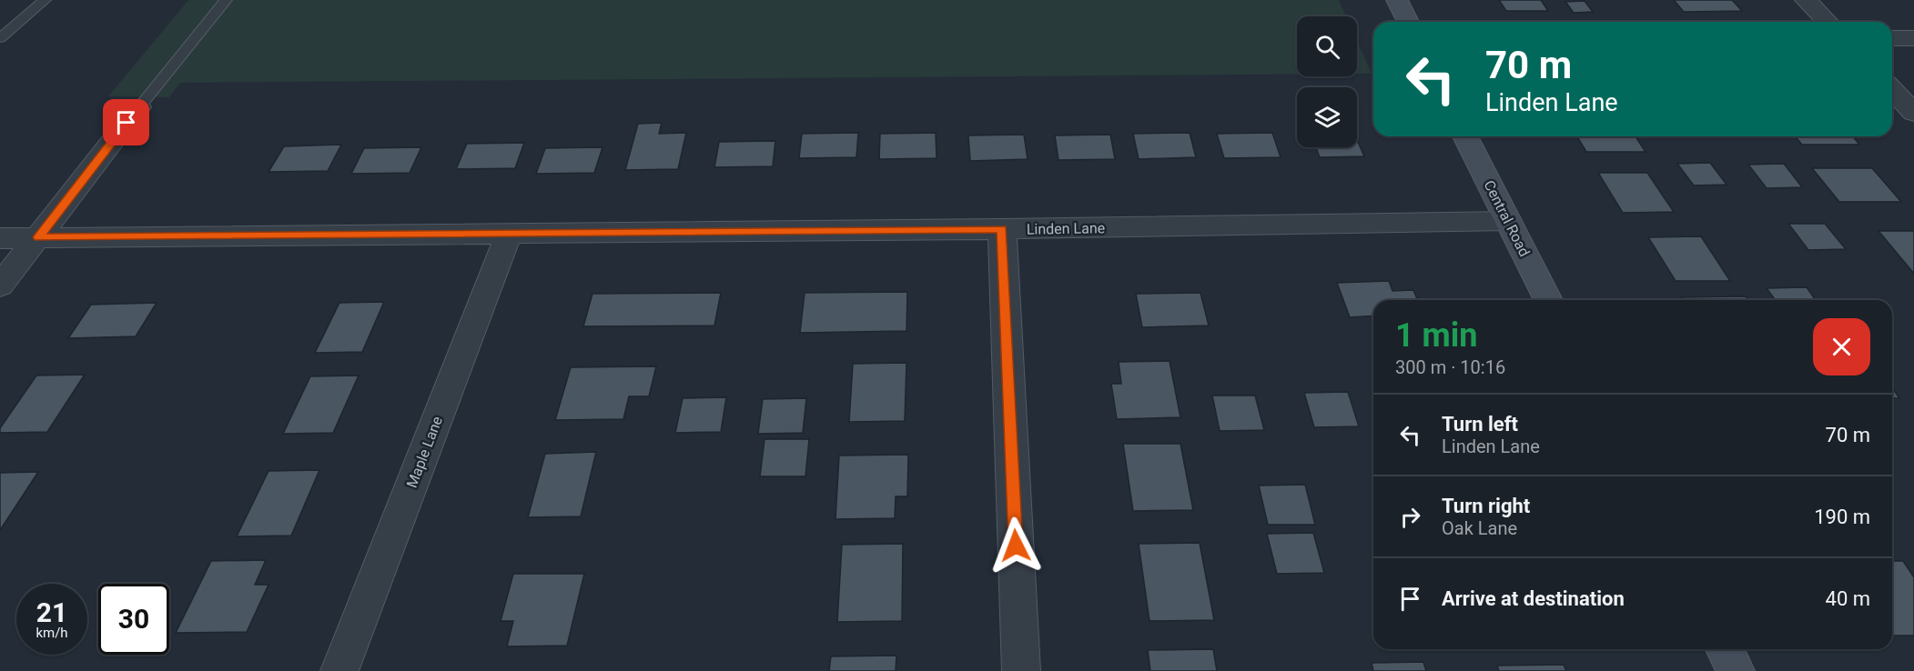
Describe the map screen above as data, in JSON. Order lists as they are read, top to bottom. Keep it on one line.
{"streets":{"street":["Central Road","Linden Lane","Maple Lane"]},"crossings":[["Central Road","Linden Lane"],["Linden Lane","Maple Lane"]],"page":{"turn":["70 m","Linden Lane"],"heading":["1 min","300 m · 10:16"],"list":[{"name":"Turn left","note":"Linden Lane","value":"70 m"},{"name":"Turn right","note":"Oak Lane","value":"190 m"},{"name":"Arrive at destination","value":"40 m"}],"speed":"21 km/h","limit":"30"}}
